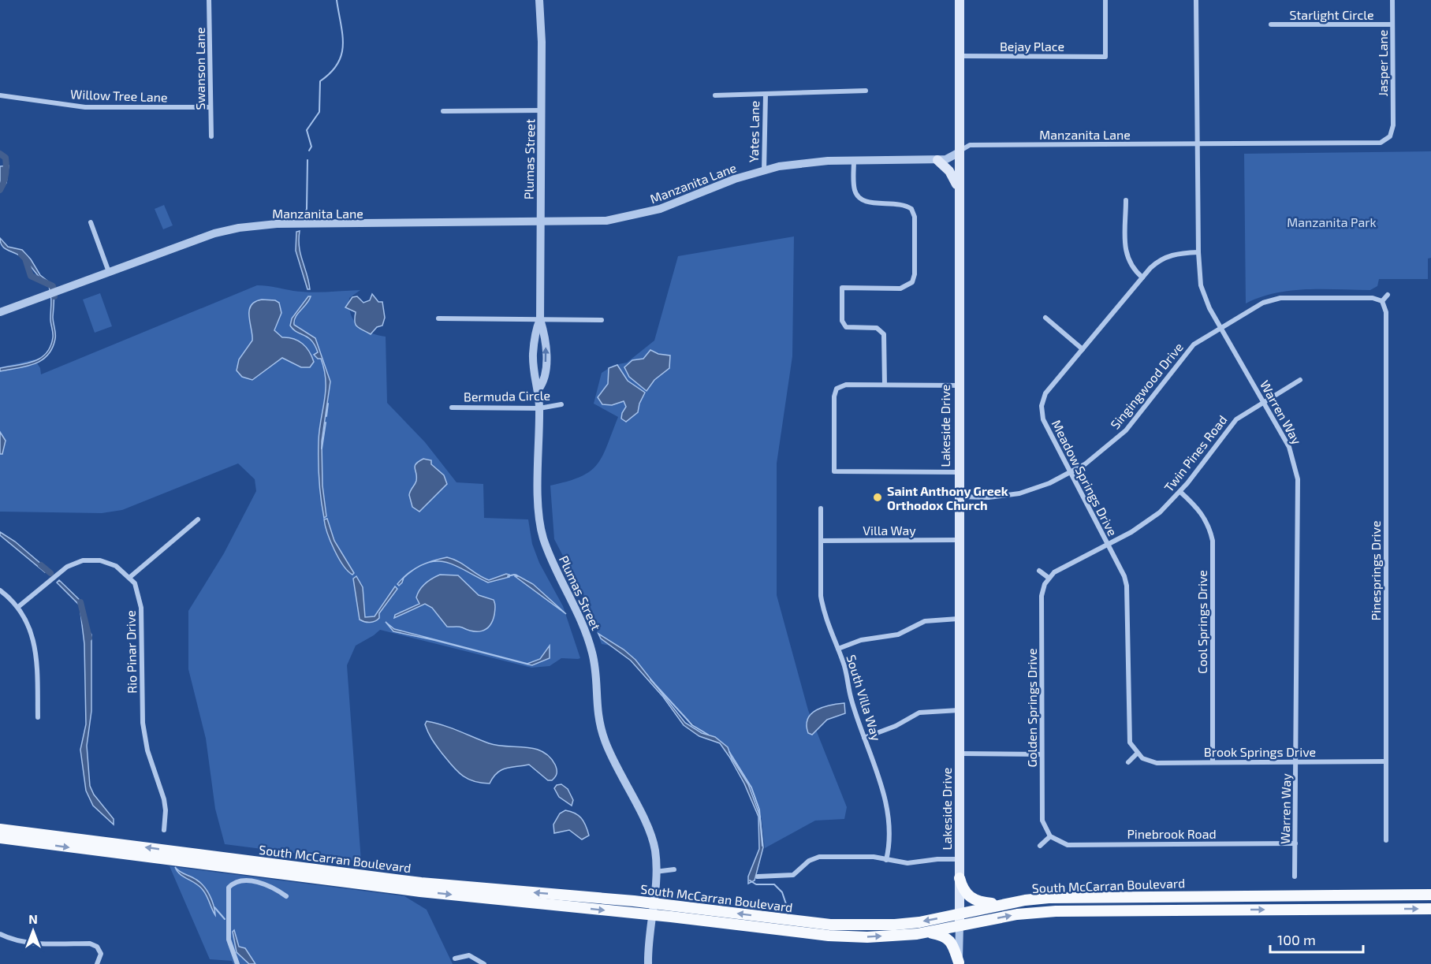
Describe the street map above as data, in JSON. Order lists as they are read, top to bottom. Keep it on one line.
{"streets":{"main road":["Lakeside Drive","South McCarran Boulevard"],"street":["Starlight Circle","Bejay Place","Jasper Lane","Swanson Lane","Willow Tree Lane","Yates Lane","Manzanita Lane","Plumas Street","Singingwood Drive","Bermuda Circle","Warren Way","Twin Pines Road","Meadow Springs Drive","Villa Way","Pinesprings Drive","Cool Springs Drive","Rio Pinar Drive","South Villa Way","Golden Springs Drive","Brook Springs Drive","Pinebrook Road"]},"crossings":[["Starlight Circle","Jasper Lane"],["Bejay Place","Lakeside Drive"],["Jasper Lane","Manzanita Lane"],["Swanson Lane","Willow Tree Lane"],["Yates Lane","Manzanita Lane"],["Manzanita Lane","Plumas Street"],["Manzanita Lane","Warren Way"],["Manzanita Lane","Lakeside Drive"],["Plumas Street","Bermuda Circle"],["Plumas Street","South McCarran Boulevard"],["Singingwood Drive","Warren Way"],["Singingwood Drive","Lakeside Drive"],["Singingwood Drive","Meadow Springs Drive"],["Singingwood Drive","Pinesprings Drive"],["Warren Way","Twin Pines Road"],["Warren Way","Meadow Springs Drive"],["Warren Way","Brook Springs Drive"],["Warren Way","Pinebrook Road"],["Lakeside Drive","Villa Way"],["Lakeside Drive","South McCarran Boulevard"],["Twin Pines Road","Meadow Springs Drive"],["Twin Pines Road","Cool Springs Drive"],["Twin Pines Road","Golden Springs Drive"],["Meadow Springs Drive","Brook Springs Drive"],["Villa Way","South Villa Way"],["Pinesprings Drive","Brook Springs Drive"],["Cool Springs Drive","Brook Springs Drive"],["Golden Springs Drive","Pinebrook Road"]],"parks":["Manzanita Park"],"places":["Saint Anthony Greek Orthodox Church"],"scale_bar":"100 m","north":"top"}
